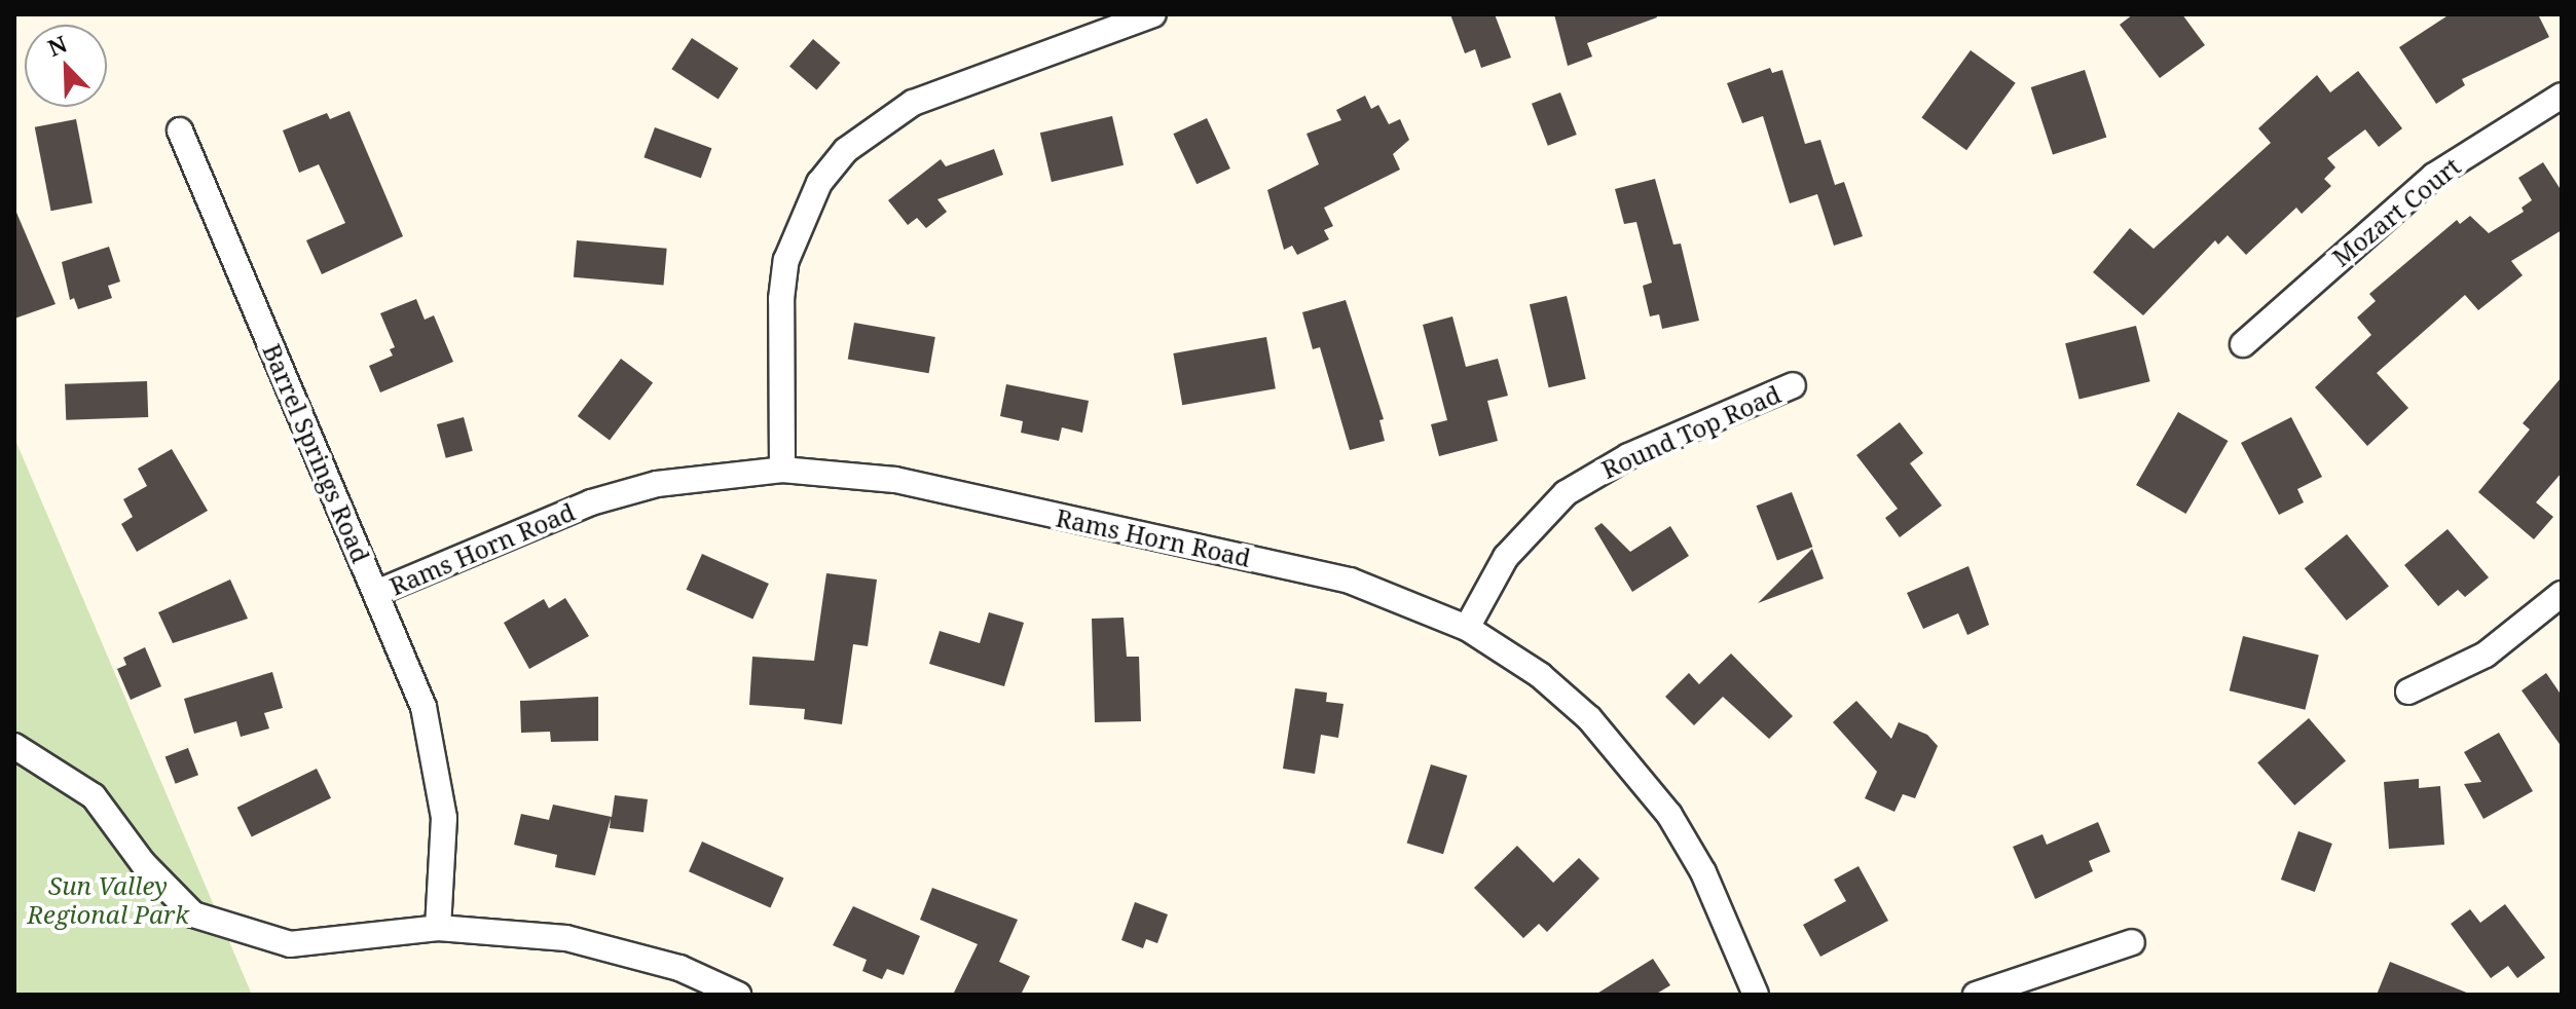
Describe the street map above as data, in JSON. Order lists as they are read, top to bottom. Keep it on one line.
{"streets":{"street":["Mozart Court","Round Top Road","Barrel Springs Road","Rams Horn Road"]},"crossings":[["Round Top Road","Rams Horn Road"],["Barrel Springs Road","Rams Horn Road"]],"parks":["Sun Valley Regional Park"],"north":"top left"}
